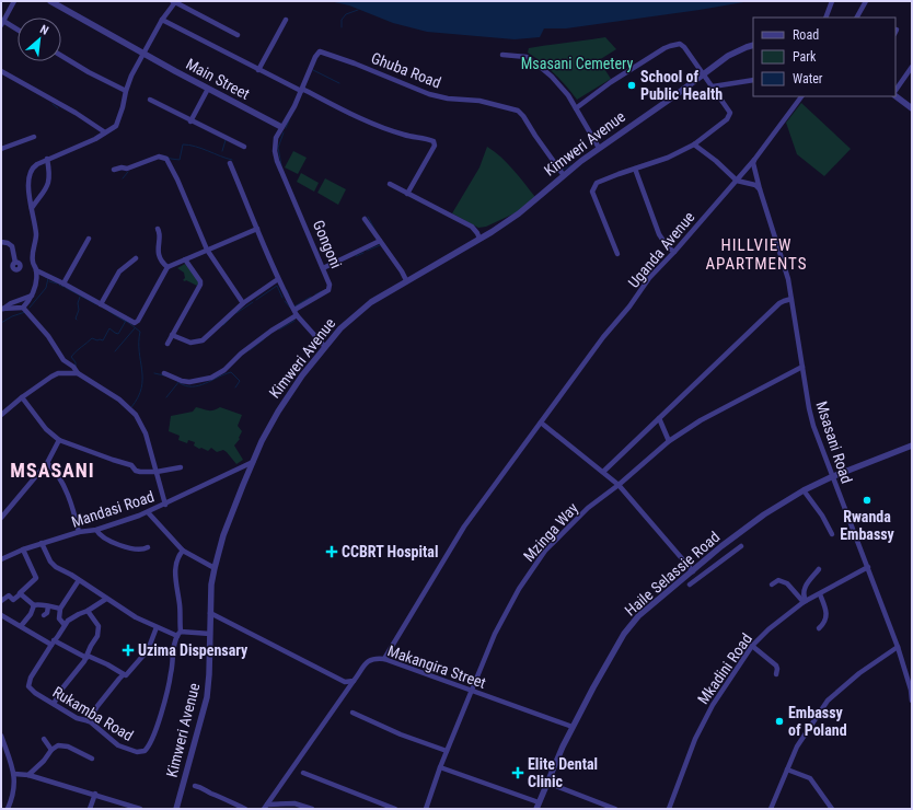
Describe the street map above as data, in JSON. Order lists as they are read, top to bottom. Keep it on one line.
{"streets":{"street":["Ghuba Road","Main Street","Kimweri Avenue","Gongoni","Uganda Avenue","Msasani Road","Mandasi Road","Mzinga Way","Haile Selassie Road","Makangira Street","Mkadini Road","Rukamba Road"]},"crossings":[["Ghuba Road","Main Street"],["Ghuba Road","Kimweri Avenue"],["Ghuba Road","Gongoni"],["Main Street","Gongoni"],["Kimweri Avenue","Mandasi Road"],["Uganda Avenue","Msasani Road"],["Uganda Avenue","Makangira Street"],["Msasani Road","Mzinga Way"],["Msasani Road","Haile Selassie Road"],["Msasani Road","Mkadini Road"],["Mzinga Way","Makangira Street"],["Haile Selassie Road","Makangira Street"]],"districts":["HILLVIEW APARTMENTS","MSASANI"],"parks":["Msasani Cemetery"],"places":{"other":["School of Public Health","Rwanda Embassy","Embassy of Poland"],"health":["CCBRT Hospital","Uzima Dispensary","Elite Dental Clinic"]},"legend":["Road","Park","Water"],"north":"top right"}
